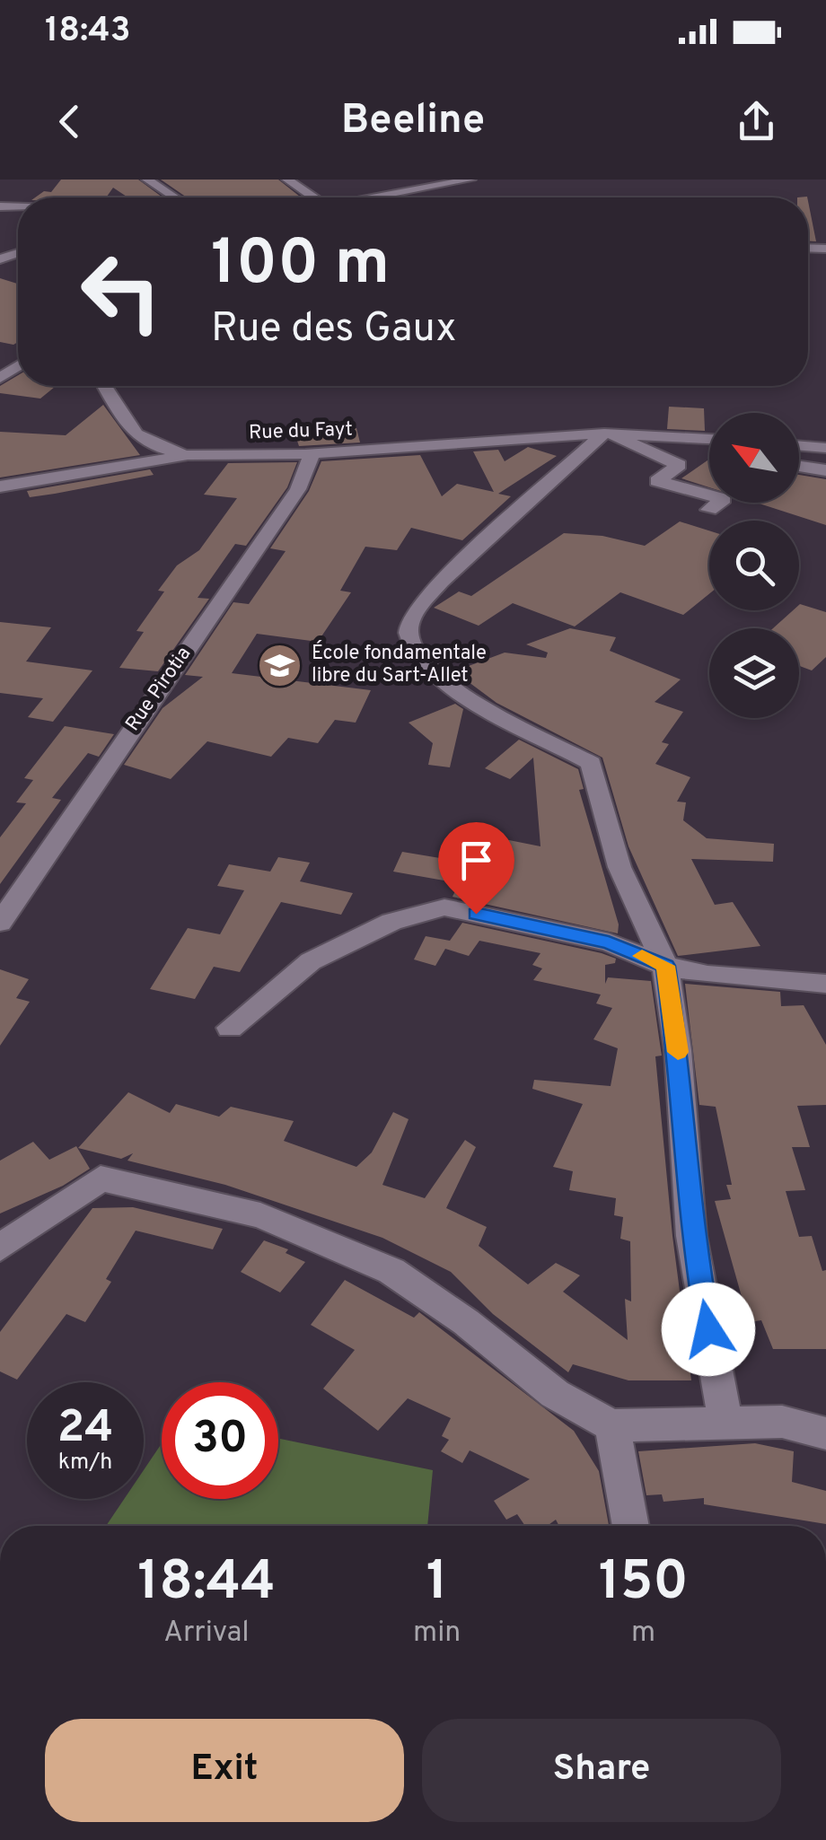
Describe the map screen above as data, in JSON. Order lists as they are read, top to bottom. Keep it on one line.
{"streets":{"street":["Rue du Fayt","Rue Pirotia"]},"crossings":[["Rue du Fayt","Rue Pirotia"]],"places":{"school or university":["École fondamentale libre du Sart-Allet"]},"north":"top left","page":{"status":"18:43","header":"Beeline","turn":["100 m","Rue des Gaux"],"speed":"24 km/h","limit":"30","eta":["18:44","Arrival","1","min","150","m"],"buttons":["Exit","Share"]}}
